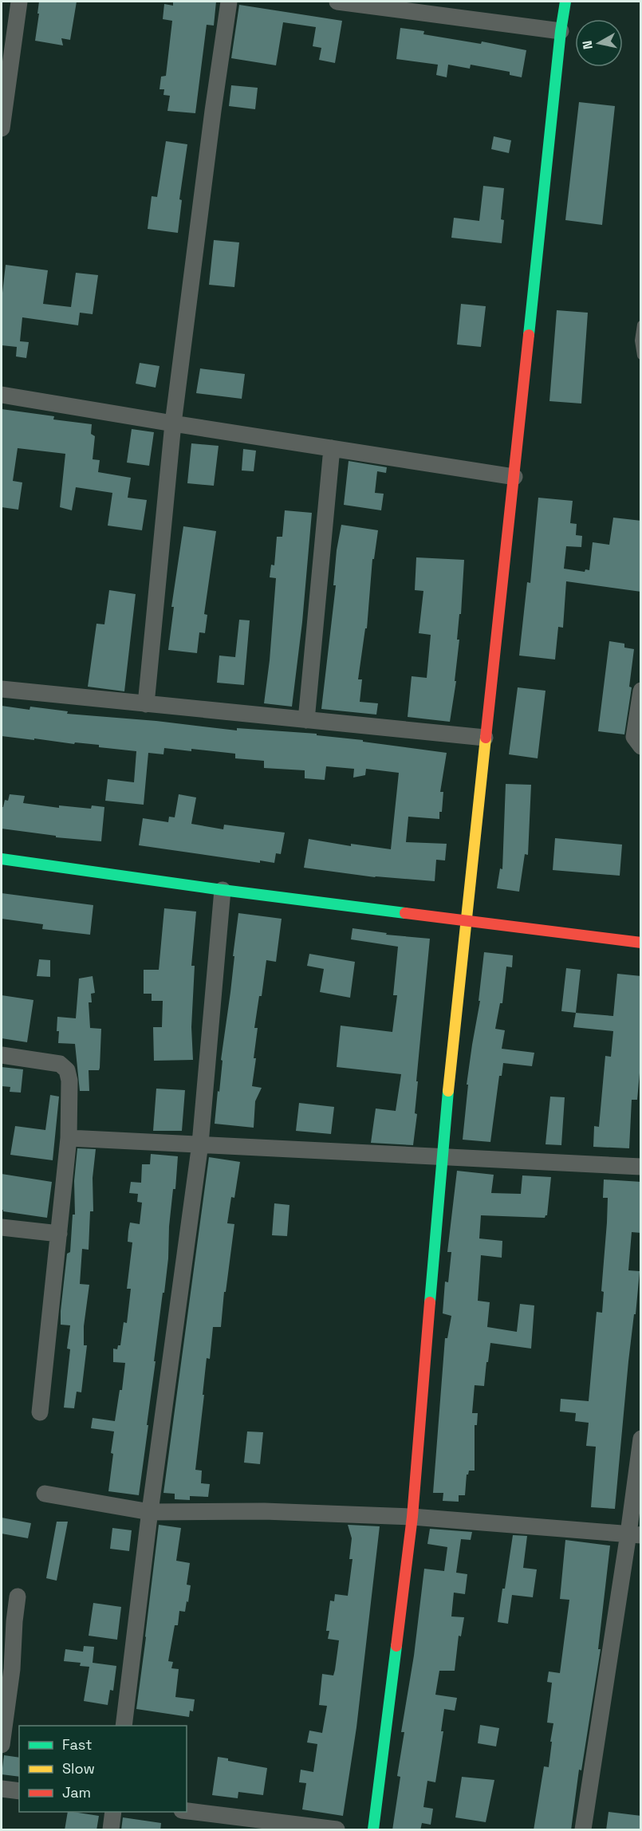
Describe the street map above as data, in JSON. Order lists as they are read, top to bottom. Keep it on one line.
{"legend":["Fast","Slow","Jam"],"north":"left"}
